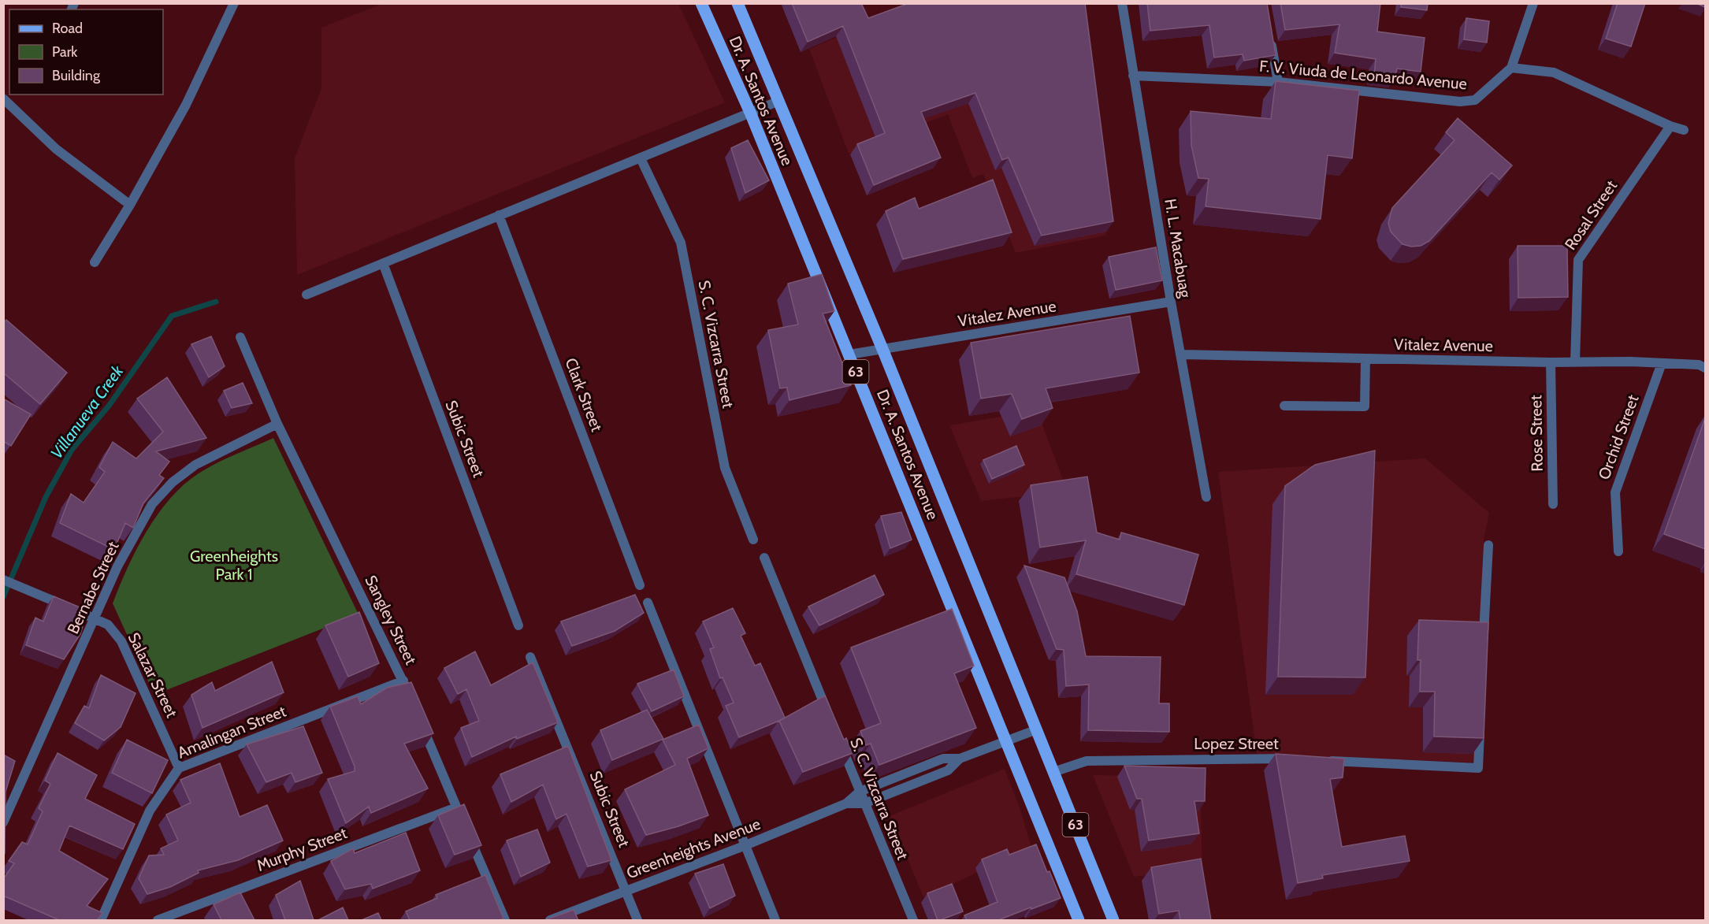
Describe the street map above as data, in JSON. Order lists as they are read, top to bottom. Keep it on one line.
{"streets":{"main road":["Dr. A. Santos Avenue","63"],"street":["F. V. Viuda de Leonardo Avenue","Rosal Street","H. L. Macabuag","Vitalez Avenue","S. C. Vizcarra Street","Clark Street","Rose Street","Orchid Street","Subic Street","Bernabe Street","Sangley Street","Salazar Street","Amalingan Street","Lopez Street","Greenheights Avenue","Murphy Street"]},"crossings":[["F. V. Viuda de Leonardo Avenue","H. L. Macabuag"],["Dr. A. Santos Avenue","Vitalez Avenue"],["Dr. A. Santos Avenue","Lopez Street"],["Dr. A. Santos Avenue","Greenheights Avenue"],["Rosal Street","Vitalez Avenue"],["H. L. Macabuag","Vitalez Avenue"],["Vitalez Avenue","Rose Street"],["Vitalez Avenue","Orchid Street"],["S. C. Vizcarra Street","Greenheights Avenue"],["Subic Street","Greenheights Avenue"],["Bernabe Street","Sangley Street"],["Bernabe Street","Salazar Street"],["Sangley Street","Amalingan Street"],["Salazar Street","Amalingan Street"]],"water":["Villanueva Creek"],"parks":["Greenheights Park 1"],"legend":["Road","Park","Building"]}
